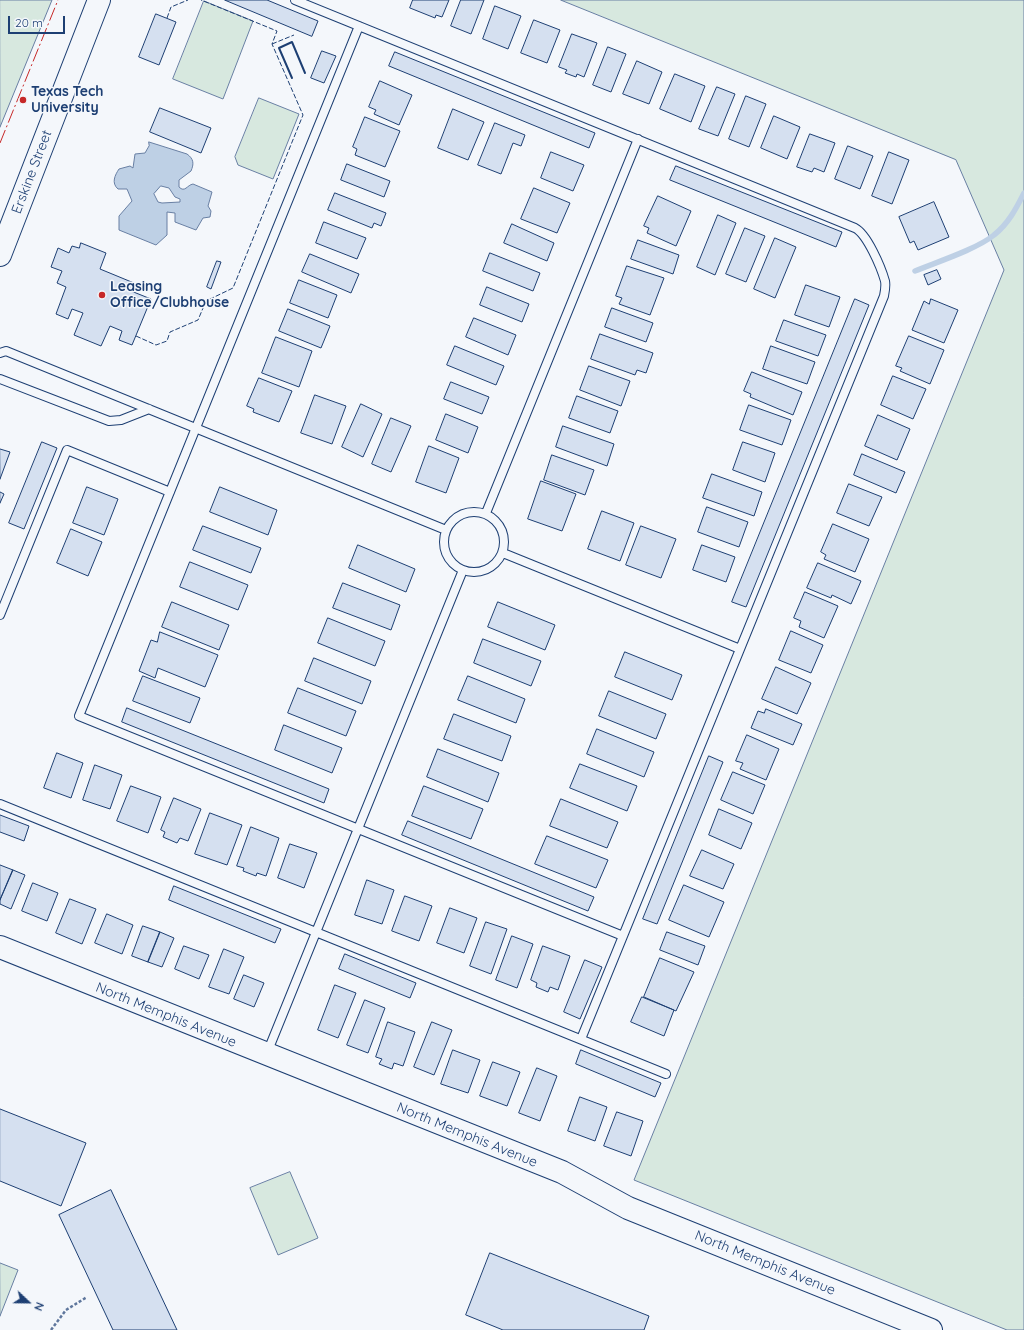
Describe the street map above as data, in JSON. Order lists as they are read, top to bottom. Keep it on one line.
{"streets":{"street":["Erskine Street","North Memphis Avenue"]},"places":["Texas Tech University","Leasing Office/Clubhouse"],"scale_bar":"20 m","north":"right"}
